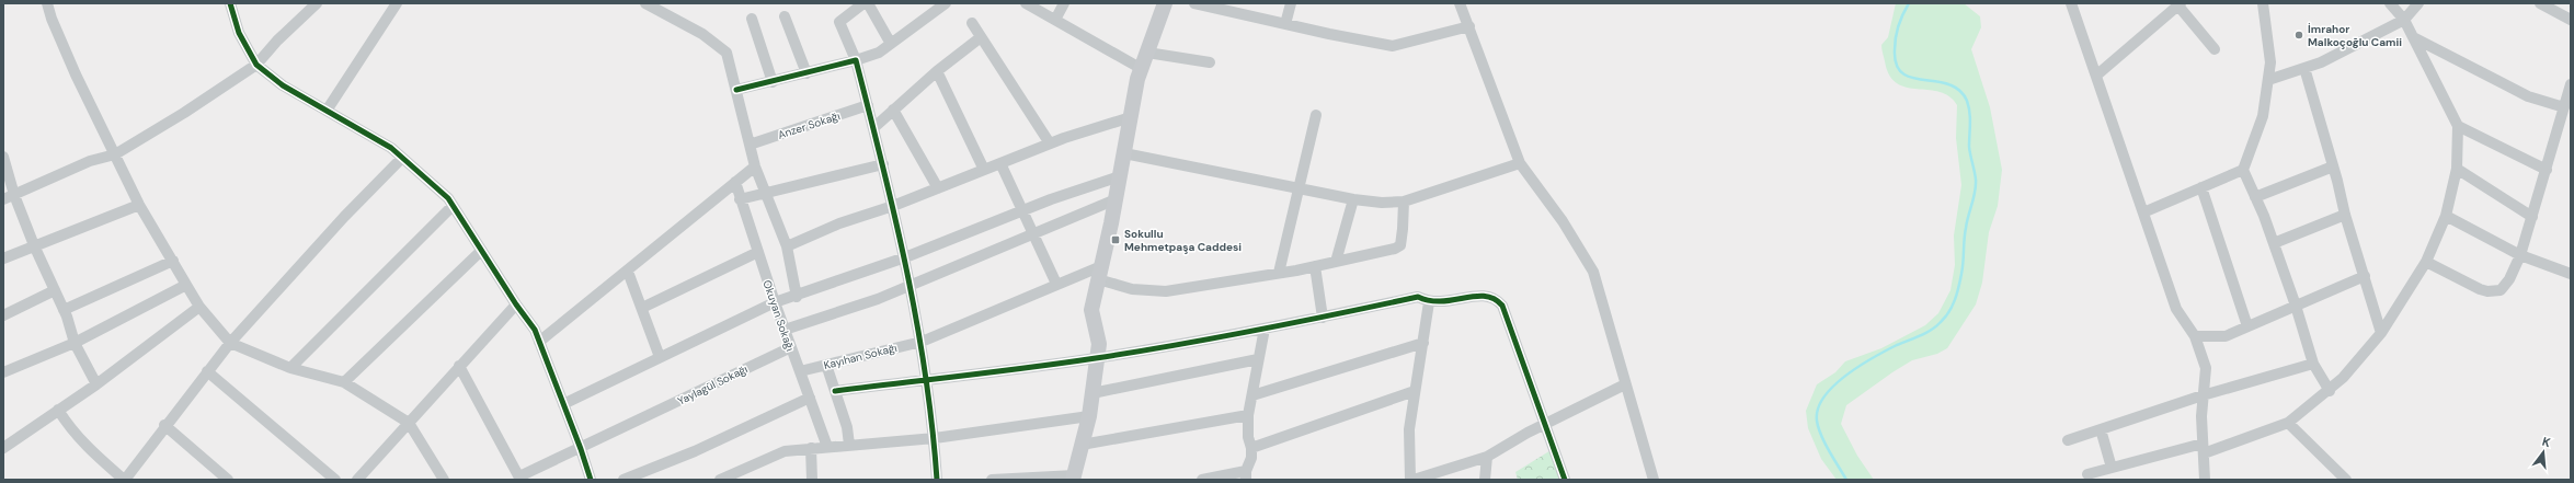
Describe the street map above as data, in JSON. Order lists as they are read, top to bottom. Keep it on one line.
{"streets":{"street":["Anzer Sokağı","Okuyan Sokağı","Kayıhan Sokağı","Yaylagül Sokağı"]},"crossings":[["Okuyan Sokağı","Kayıhan Sokağı"],["Okuyan Sokağı","Yaylagül Sokağı"]],"places":{"other":["İmrahor Malkoçoğlu Camii"],"transit":["Sokullu Mehmetpaşa Caddesi"]},"north":"top"}
